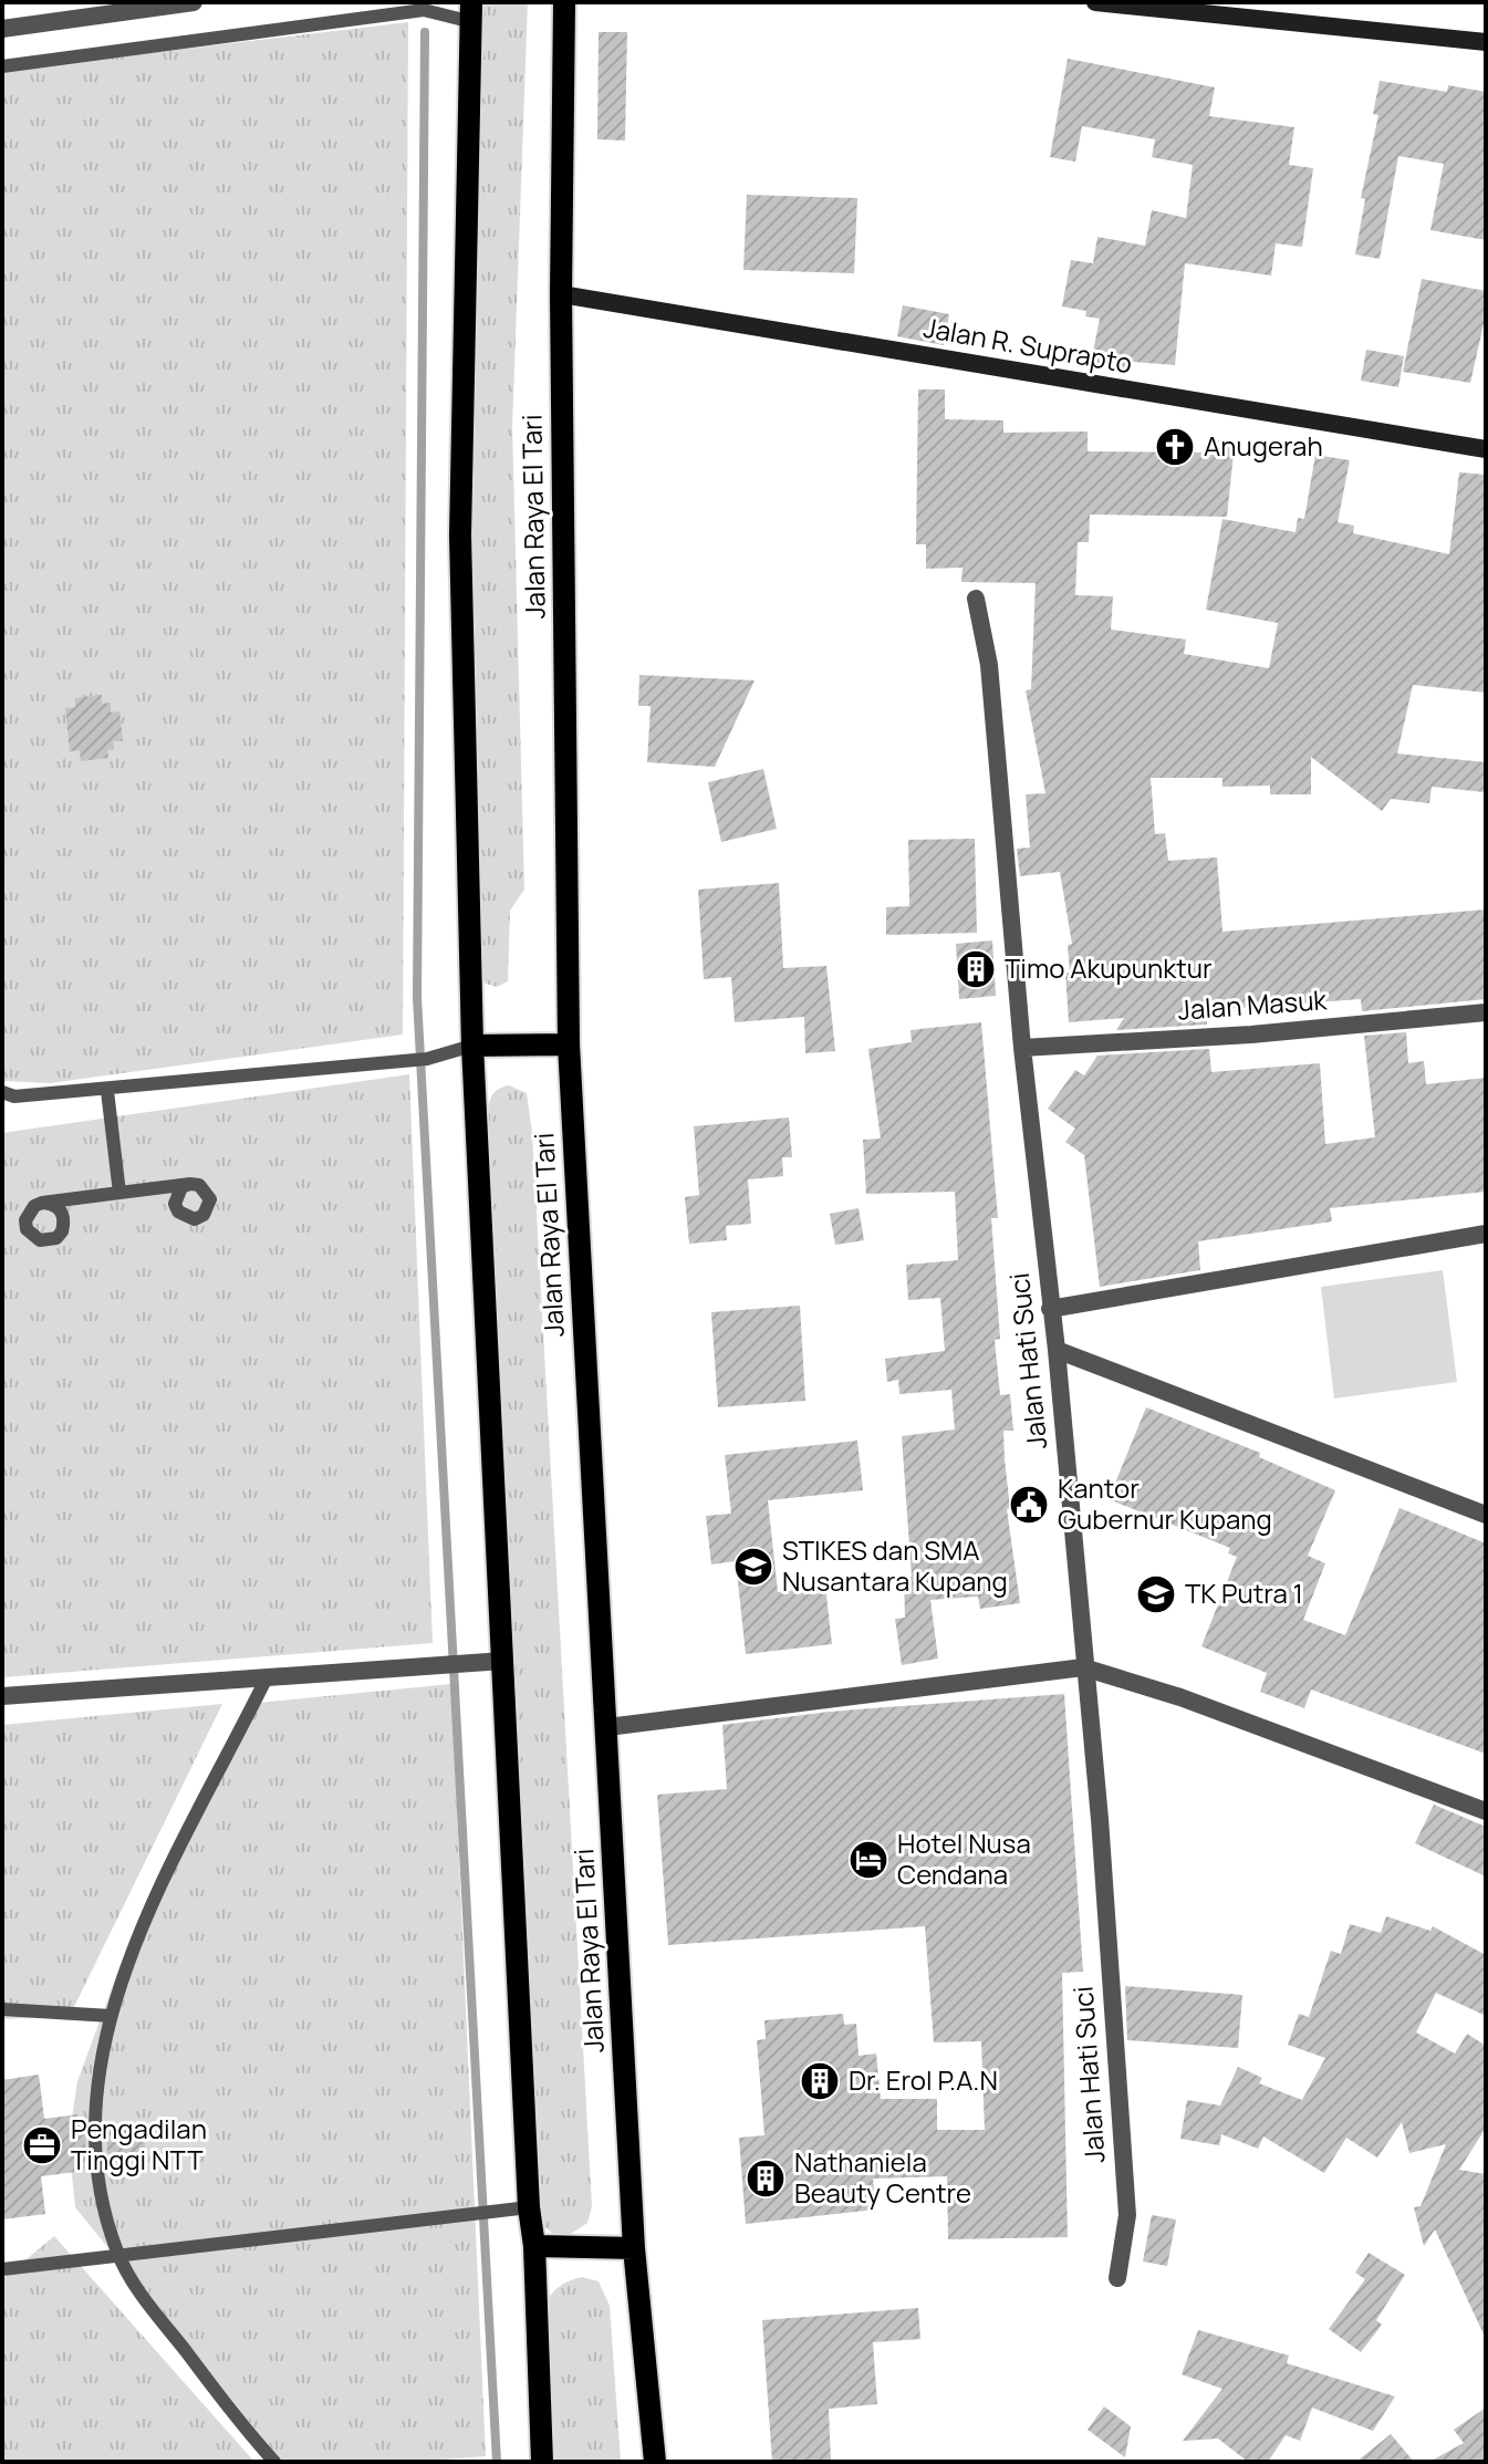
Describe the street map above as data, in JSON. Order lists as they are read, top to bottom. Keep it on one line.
{"streets":{"main road":["Jalan Raya El Tari"],"street":["Jalan R. Suprapto","Jalan Masuk","Jalan Hati Suci"]},"crossings":[["Jalan R. Suprapto","Jalan Raya El Tari"],["Jalan Masuk","Jalan Hati Suci"]],"places":{"church":["Anugerah"],"building":["Timo Akupunktur","Dr. Erol P.A.N","Nathaniela Beauty Centre"],"public building":["Kantor Gubernur Kupang"],"school or university":["STIKES dan SMA Nusantara Kupang","TK Putra 1"],"hotel":["Hotel Nusa Cendana"],"office":["Pengadilan Tinggi NTT"]}}
